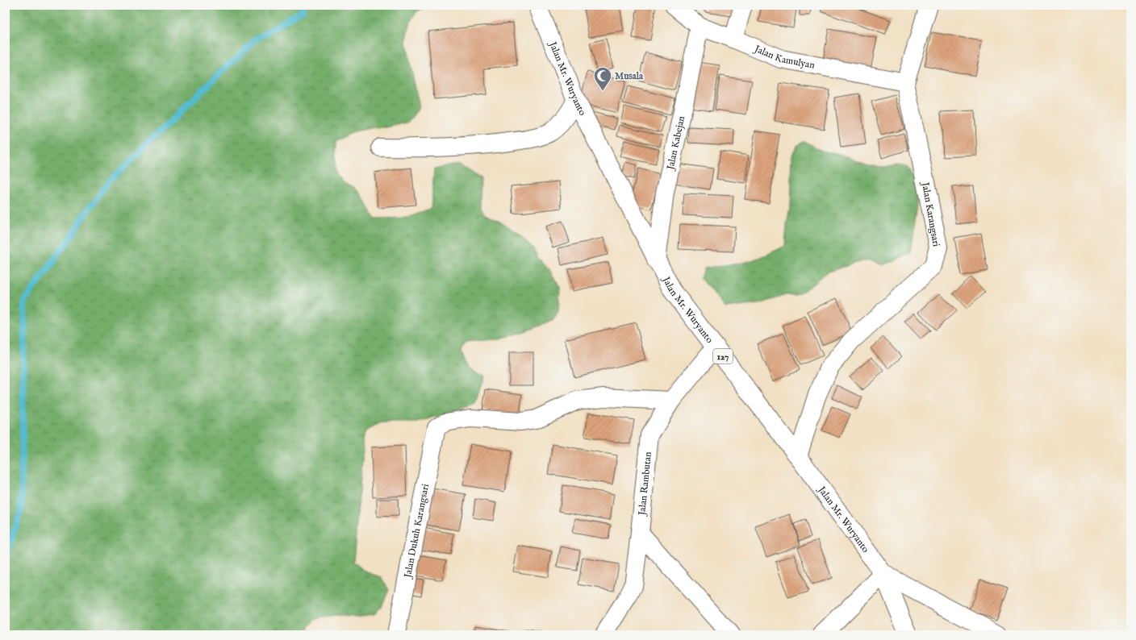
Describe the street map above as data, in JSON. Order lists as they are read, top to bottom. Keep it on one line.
{"streets":{"street":["Jalan Kamulyan","Jalan Mr. Wuryanto","Jalan Kabejan","Jalan Karangsari","127","Jalan Rambutan","Jalan Dukuh Karangsari"]},"crossings":[["Jalan Kamulyan","Jalan Kabejan"],["Jalan Kamulyan","Jalan Karangsari"],["Jalan Mr. Wuryanto","Jalan Kabejan"],["Jalan Mr. Wuryanto","Jalan Karangsari"],["Jalan Mr. Wuryanto","Jalan Rambutan"],["Jalan Rambutan","Jalan Dukuh Karangsari"]],"places":{"mosque":["Musala"]}}
